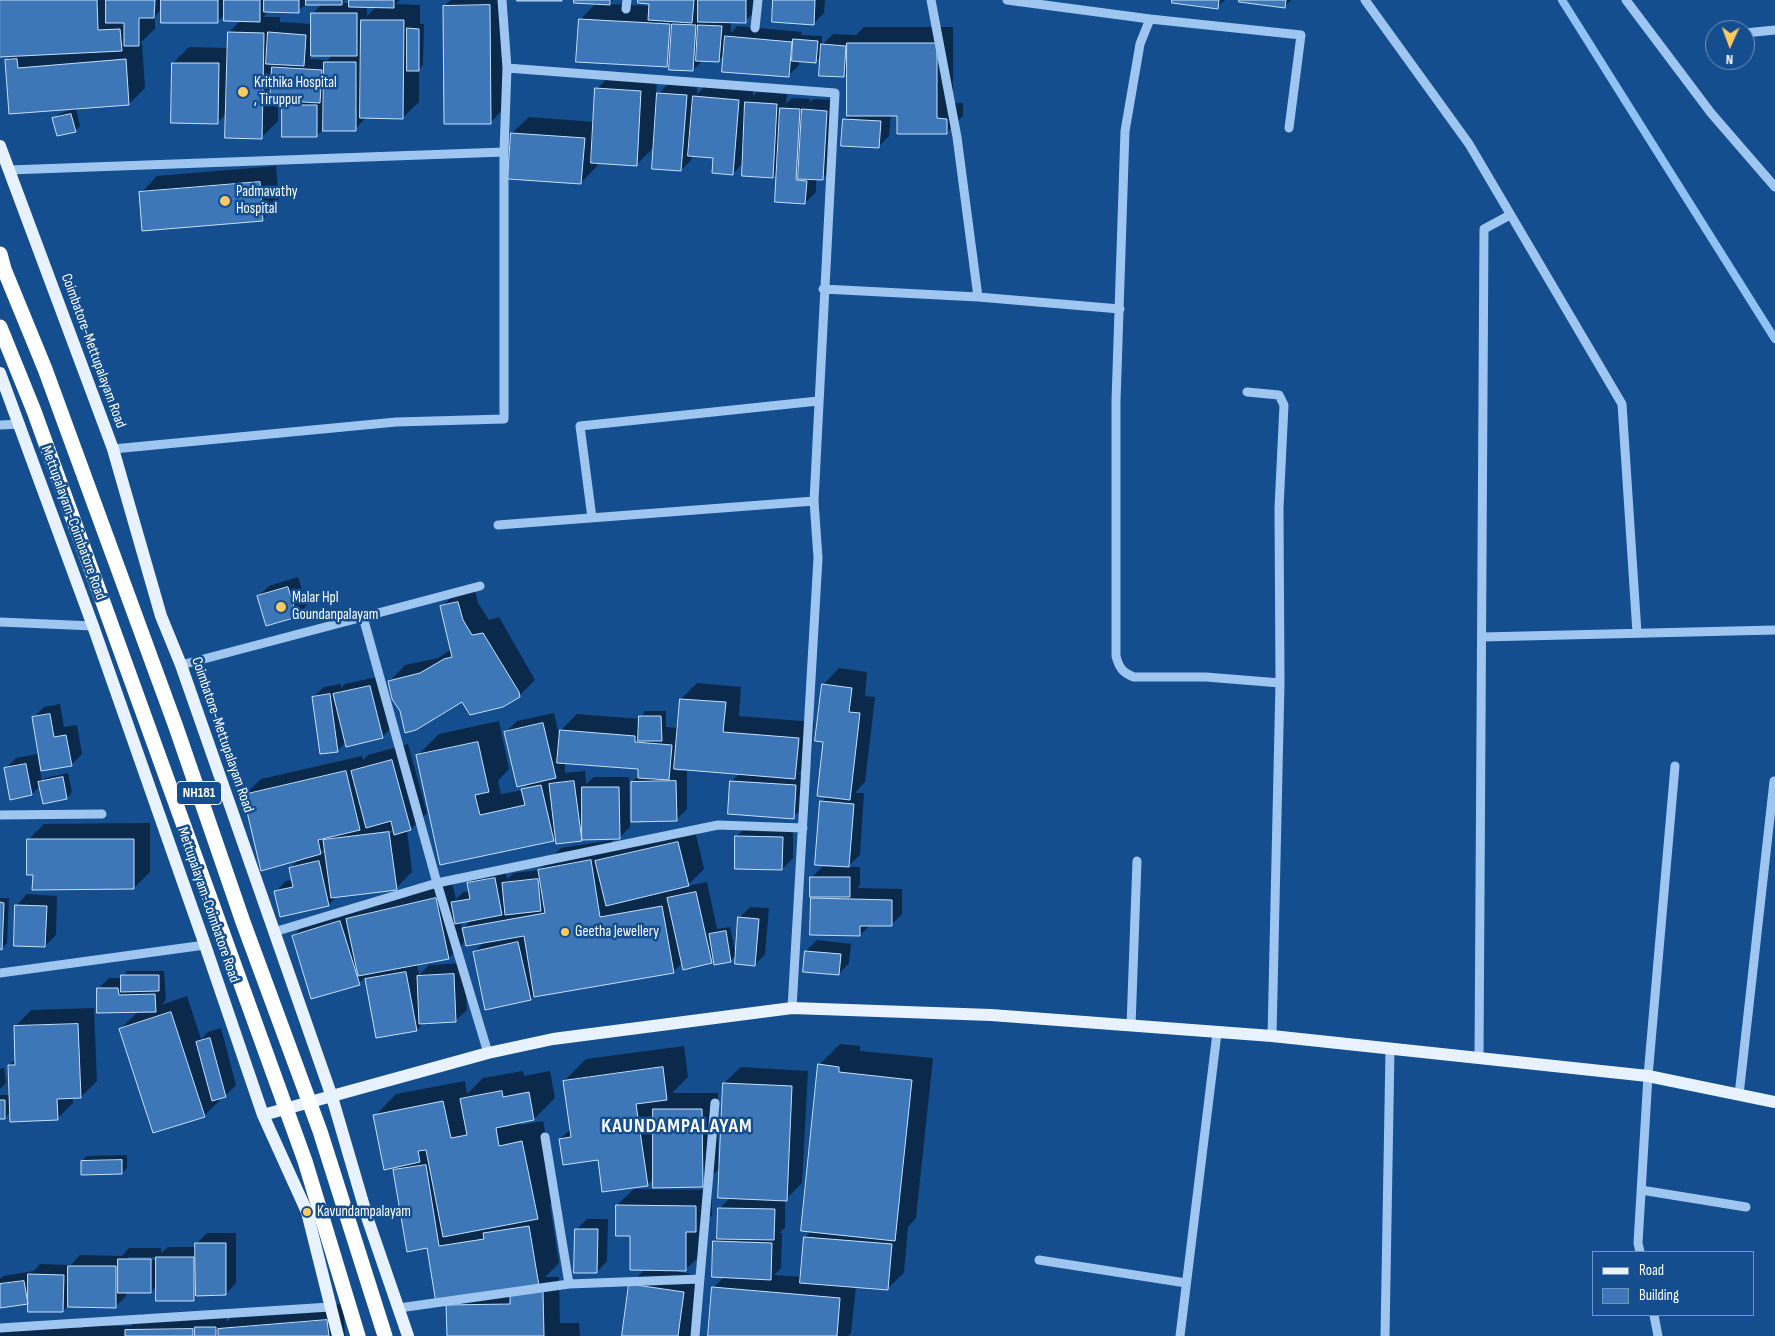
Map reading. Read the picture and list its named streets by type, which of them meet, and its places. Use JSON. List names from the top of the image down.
{
  "streets": {
    "highway": ["NH181"],
    "main road": ["Coimbatore-Mettupalayam Road", "Mettupalayam-Coimbatore Road"]
  },
  "districts": ["KAUNDAMPALAYAM"],
  "places": [
    "Krithika Hospital , Tiruppur",
    "Padmavathy Hospital",
    "Malar Hpl Goundanpalayam",
    "Geetha Jewellery",
    "Kavundampalayam"
  ],
  "legend": ["Road", "Building"],
  "north": "bottom"
}
